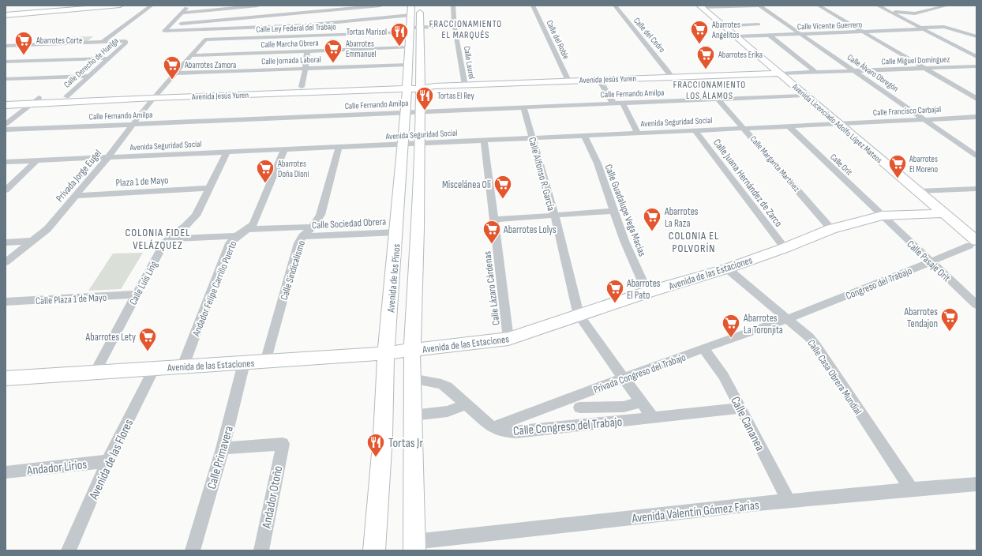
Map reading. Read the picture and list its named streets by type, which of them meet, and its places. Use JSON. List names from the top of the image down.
{
  "streets": {
    "street": [
      "Calle Vicente Guerrero",
      "Calle Ley Federal del Trabajo",
      "Calle del Cedro",
      "Calle del Roble",
      "Calle Marcha Obrera",
      "Calle Jornada Laboral",
      "Calle Miguel Domínguez",
      "Calle Derecho de Huelga",
      "Calle Laurel",
      "Calle Álvaro Obregón",
      "Avenida Jesús Yuren",
      "Calle Fernando Amilpa",
      "Calle Francisco Carbajal",
      "Avenida Seguridad Social",
      "Avenida Licenciado Adolfo López Mateos",
      "Calle Margarita Martínez",
      "Calle Orit",
      "Calle Alfonso R. García",
      "Privada Jorge Eugel",
      "Plaza 1 de Mayo",
      "Calle Juana Hernández de Zarco",
      "Calle Guadalupe Vega Macías",
      "Calle Sociedad Obrera",
      "Calle Pasaje Orit",
      "Calle Sindicalismo",
      "Avenida de las Estaciones",
      "Avenida de los Pinos",
      "Calle Luis Ling",
      "Congreso del Trabajo",
      "Andador Felipe Carrillo Puerto",
      "Calle Lázaro Cárdenas",
      "Calle Plaza 1 de Mayo",
      "Privada Congreso del Trabajo",
      "Calle Casa Obrera Mundial",
      "Calle Cananea",
      "Calle Congreso del Trabajo",
      "Calle Primavera",
      "Avenida de las Flores",
      "Andador Lirios",
      "Andador Otoño",
      "Avenida Valentín Gómez Farías"
    ]
  },
  "crossings": [
    ["Calle Vicente Guerrero", "Calle Álvaro Obregón"],
    ["Calle Vicente Guerrero", "Avenida Licenciado Adolfo López Mateos"],
    ["Calle Ley Federal del Trabajo", "Privada Jorge Eugel"],
    ["Calle Ley Federal del Trabajo", "Avenida de los Pinos"],
    ["Calle del Cedro", "Avenida Jesús Yuren"],
    ["Calle del Roble", "Avenida Jesús Yuren"],
    ["Calle Marcha Obrera", "Privada Jorge Eugel"],
    ["Calle Marcha Obrera", "Avenida de los Pinos"],
    ["Calle Jornada Laboral", "Privada Jorge Eugel"],
    ["Calle Jornada Laboral", "Avenida de los Pinos"],
    ["Calle Miguel Domínguez", "Calle Álvaro Obregón"],
    ["Calle Miguel Domínguez", "Avenida Jesús Yuren"],
    ["Calle Miguel Domínguez", "Avenida Licenciado Adolfo López Mateos"],
    ["Calle Derecho de Huelga", "Avenida Jesús Yuren"],
    ["Calle Laurel", "Avenida Jesús Yuren"],
    ["Calle Álvaro Obregón", "Calle Francisco Carbajal"],
    ["Avenida Jesús Yuren", "Avenida Licenciado Adolfo López Mateos"],
    ["Avenida Jesús Yuren", "Privada Jorge Eugel"],
    ["Avenida Jesús Yuren", "Avenida de los Pinos"],
    ["Calle Fernando Amilpa", "Avenida Licenciado Adolfo López Mateos"],
    ["Calle Fernando Amilpa", "Calle Margarita Martínez"],
    ["Calle Fernando Amilpa", "Calle Alfonso R. García"],
    ["Calle Fernando Amilpa", "Privada Jorge Eugel"],
    ["Calle Fernando Amilpa", "Avenida de los Pinos"],
    ["Calle Francisco Carbajal", "Avenida Seguridad Social"],
    ["Calle Francisco Carbajal", "Avenida Licenciado Adolfo López Mateos"],
    ["Avenida Seguridad Social", "Avenida Licenciado Adolfo López Mateos"],
    ["Avenida Seguridad Social", "Calle Margarita Martínez"],
    ["Avenida Seguridad Social", "Calle Orit"],
    ["Avenida Seguridad Social", "Calle Alfonso R. García"],
    ["Avenida Seguridad Social", "Privada Jorge Eugel"],
    ["Avenida Seguridad Social", "Calle Juana Hernández de Zarco"],
    ["Avenida Seguridad Social", "Calle Guadalupe Vega Macías"],
    ["Avenida Seguridad Social", "Calle Sindicalismo"],
    ["Avenida Seguridad Social", "Avenida de los Pinos"],
    ["Avenida Seguridad Social", "Calle Luis Ling"],
    ["Avenida Seguridad Social", "Calle Lázaro Cárdenas"],
    ["Avenida Licenciado Adolfo López Mateos", "Avenida de las Estaciones"],
    ["Avenida Licenciado Adolfo López Mateos", "Congreso del Trabajo"],
    ["Calle Margarita Martínez", "Avenida de las Estaciones"],
    ["Calle Orit", "Calle Pasaje Orit"],
    ["Calle Orit", "Avenida de las Estaciones"],
    ["Calle Alfonso R. García", "Avenida de las Estaciones"],
    ["Privada Jorge Eugel", "Plaza 1 de Mayo"],
    ["Plaza 1 de Mayo", "Calle Luis Ling"],
    ["Calle Juana Hernández de Zarco", "Avenida de las Estaciones"],
    ["Calle Guadalupe Vega Macías", "Avenida de las Estaciones"],
    ["Calle Sociedad Obrera", "Calle Sindicalismo"],
    ["Calle Sociedad Obrera", "Avenida de los Pinos"],
    ["Calle Sociedad Obrera", "Andador Felipe Carrillo Puerto"],
    ["Calle Pasaje Orit", "Avenida de las Estaciones"],
    ["Calle Pasaje Orit", "Congreso del Trabajo"],
    ["Calle Sindicalismo", "Avenida de las Estaciones"],
    ["Avenida de las Estaciones", "Avenida de los Pinos"],
    ["Avenida de las Estaciones", "Calle Luis Ling"],
    ["Avenida de las Estaciones", "Andador Felipe Carrillo Puerto"],
    ["Avenida de las Estaciones", "Calle Lázaro Cárdenas"],
    ["Avenida de las Estaciones", "Calle Casa Obrera Mundial"],
    ["Avenida de las Estaciones", "Calle Primavera"],
    ["Avenida de las Estaciones", "Avenida de las Flores"],
    ["Avenida de los Pinos", "Calle Congreso del Trabajo"],
    ["Avenida de los Pinos", "Avenida Valentín Gómez Farías"],
    ["Calle Luis Ling", "Calle Plaza 1 de Mayo"],
    ["Congreso del Trabajo", "Privada Congreso del Trabajo"],
    ["Congreso del Trabajo", "Calle Casa Obrera Mundial"],
    ["Privada Congreso del Trabajo", "Calle Casa Obrera Mundial"],
    ["Privada Congreso del Trabajo", "Calle Cananea"],
    ["Privada Congreso del Trabajo", "Calle Congreso del Trabajo"],
    ["Calle Casa Obrera Mundial", "Avenida Valentín Gómez Farías"],
    ["Calle Cananea", "Calle Congreso del Trabajo"],
    ["Calle Cananea", "Avenida Valentín Gómez Farías"],
    ["Calle Primavera", "Andador Otoño"],
    ["Avenida de las Flores", "Andador Lirios"]
  ],
  "districts": [
    "FRACCIONAMIENTO EL MARQUÉS",
    "FRACCIONAMIENTO LOS ÁLAMOS",
    "COLONIA FIDEL VELÁZQUEZ",
    "COLONIA EL POLVORÍN"
  ],
  "places": {
    "supermarket": [
      "Abarrotes Angelitos",
      "Abarrotes Corte",
      "Abarrotes Emmanuel",
      "Abarrotes Erika",
      "Abarrotes Zamora",
      "Abarrotes El Moreno",
      "Abarrotes Doña Dioni",
      "Miscelánea Oli",
      "Abarrotes La Raza",
      "Abarrotes Lolys",
      "Abarrotes El Pato",
      "Abarrotes Tendajon",
      "Abarrotes La Toronjita",
      "Abarrotes Lety"
    ],
    "restaurant": ["Tortas Marisol", "Tortas El Rey", "Tortas Jr"]
  }
}
